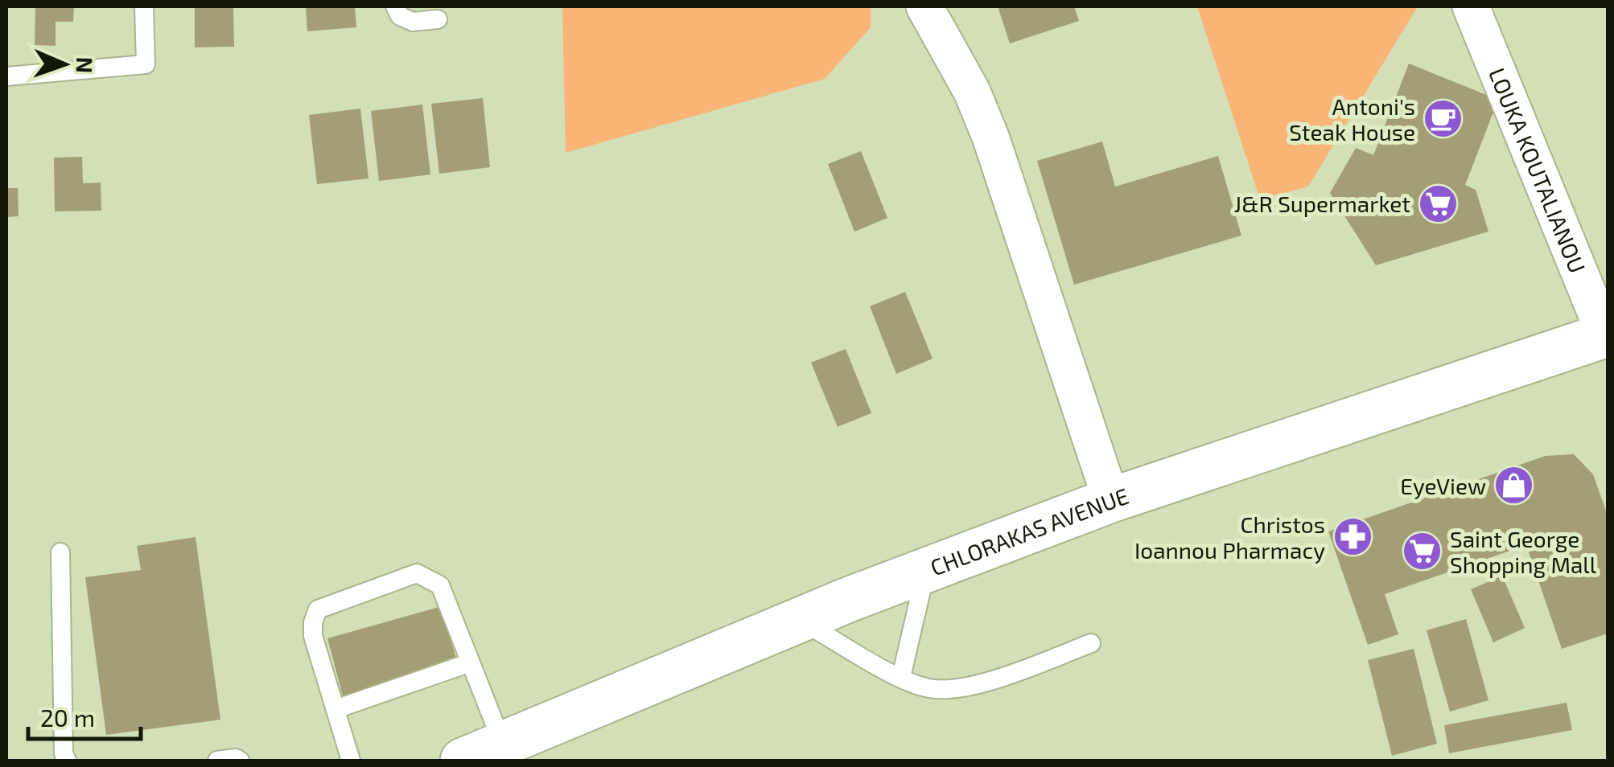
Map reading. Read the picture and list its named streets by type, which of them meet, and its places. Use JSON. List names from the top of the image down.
{
  "streets": {
    "main road": ["CHLORAKAS AVENUE"],
    "street": ["LOUKA KOUTALIANOU"]
  },
  "crossings": [
    ["LOUKA KOUTALIANOU", "CHLORAKAS AVENUE"]
  ],
  "places": {
    "cafe": ["Antoni's Steak House"],
    "supermarket": ["J&R Supermarket", "Saint George Shopping Mall"],
    "shop": ["EyeView"],
    "pharmacy": ["Christos Ioannou Pharmacy"]
  },
  "scale_bar": "20 m",
  "north": "right"
}
